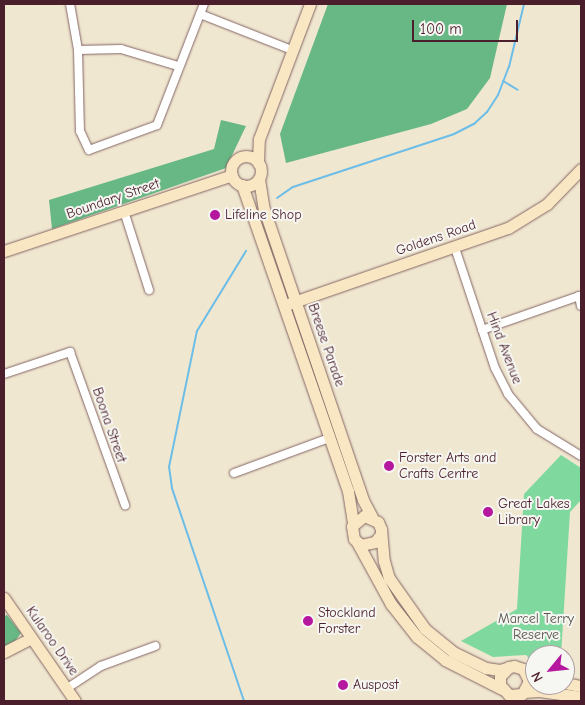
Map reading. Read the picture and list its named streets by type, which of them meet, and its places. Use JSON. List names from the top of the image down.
{
  "streets": {
    "main road": [
      "Boundary Street",
      "Goldens Road",
      "Breese Parade",
      "Kularoo Drive"
    ],
    "street": ["Hind Avenue", "Boona Street"]
  },
  "crossings": [
    ["Boundary Street", "Breese Parade"],
    ["Goldens Road", "Breese Parade"],
    ["Goldens Road", "Hind Avenue"]
  ],
  "parks": ["Marcel Terry Reserve"],
  "places": [
    "Lifeline Shop",
    "Forster Arts and Crafts Centre",
    "Great Lakes Library",
    "Stockland Forster",
    "Auspost"
  ],
  "scale_bar": "100 m",
  "north": "bottom left"
}
